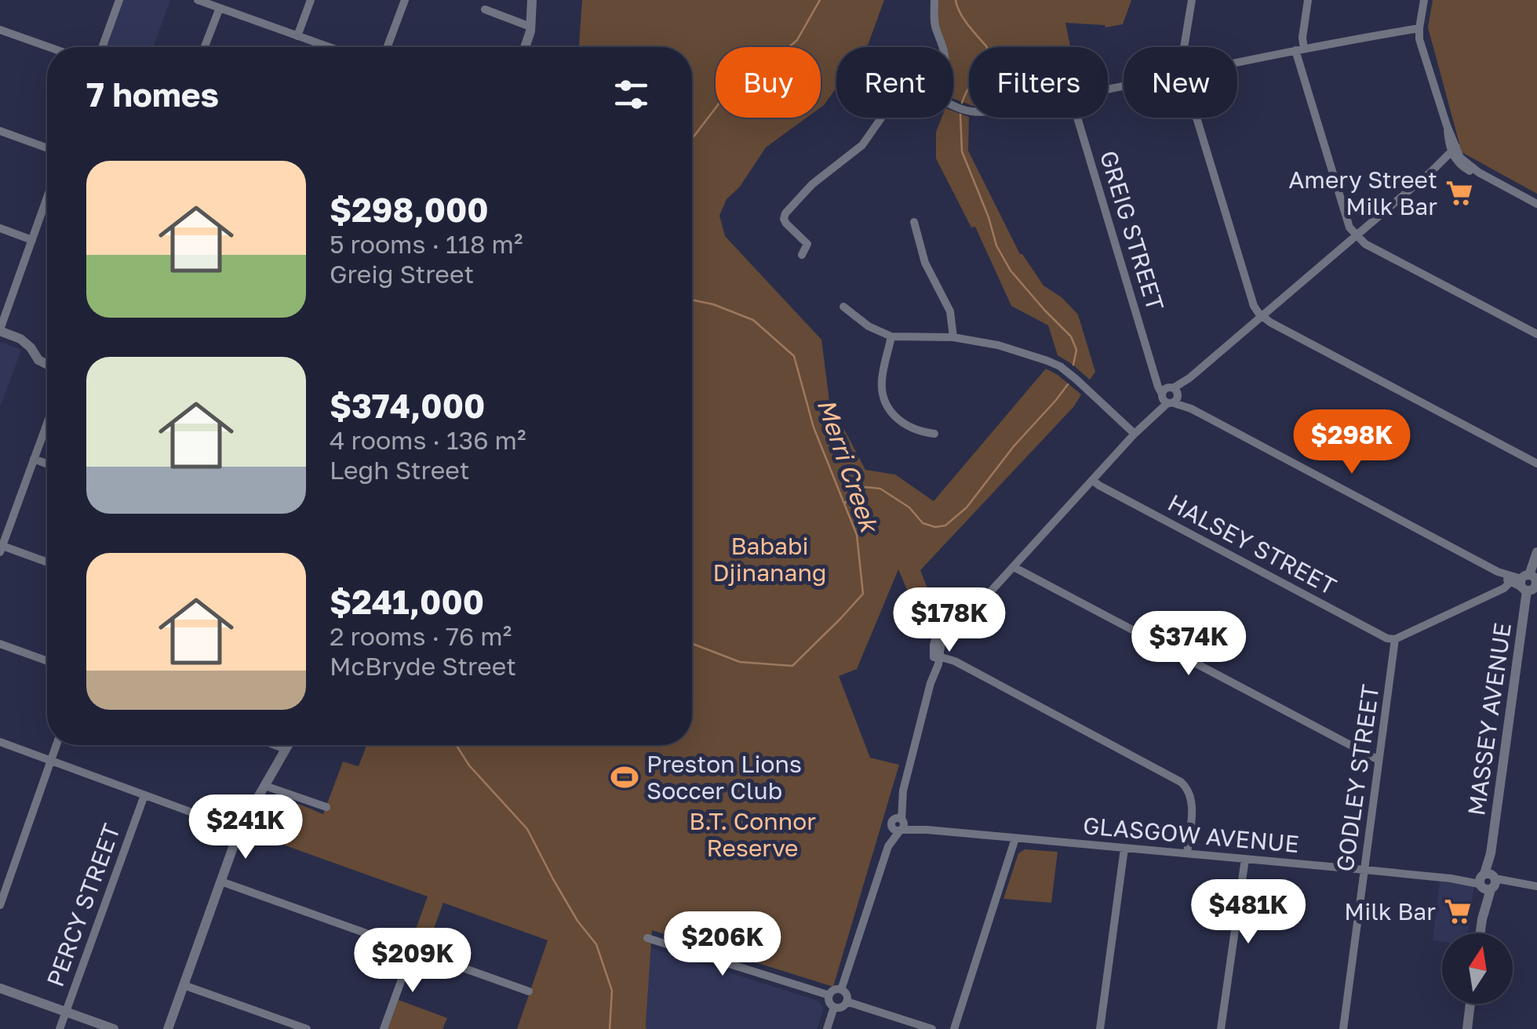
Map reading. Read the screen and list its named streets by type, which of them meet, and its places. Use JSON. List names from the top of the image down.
{
  "streets": {
    "street": [
      "GREIG STREET",
      "HALSEY STREET",
      "MASSEY AVENUE",
      "GODLEY STREET",
      "GLASGOW AVENUE",
      "PERCY STREET"
    ]
  },
  "crossings": [
    ["HALSEY STREET", "GODLEY STREET"],
    ["MASSEY AVENUE", "GLASGOW AVENUE"],
    ["GODLEY STREET", "GLASGOW AVENUE"]
  ],
  "water": ["Merri Creek"],
  "parks": ["Bababi Djinanang", "B.T. Connor Reserve"],
  "places": {
    "supermarket": ["Amery Street Milk Bar", "Milk Bar"],
    "sports": ["Preston Lions Soccer Club"]
  },
  "north": "top",
  "page": {
    "chip": [
      "Buy",
      "Rent",
      "Filters",
      "New"
    ],
    "heading": "7 homes",
    "list": [
      {
        "name": "$298,000",
        "note": "5 rooms · 118 m² · Greig Street"
      },
      {
        "name": "$374,000",
        "note": "4 rooms · 136 m² · Legh Street"
      },
      {
        "name": "$241,000",
        "note": "2 rooms · 76 m² · McBryde Street"
      }
    ],
    "price": [
      "$298K",
      "$178K",
      "$374K",
      "$241K",
      "$481K",
      "$206K",
      "$209K"
    ]
  }
}
